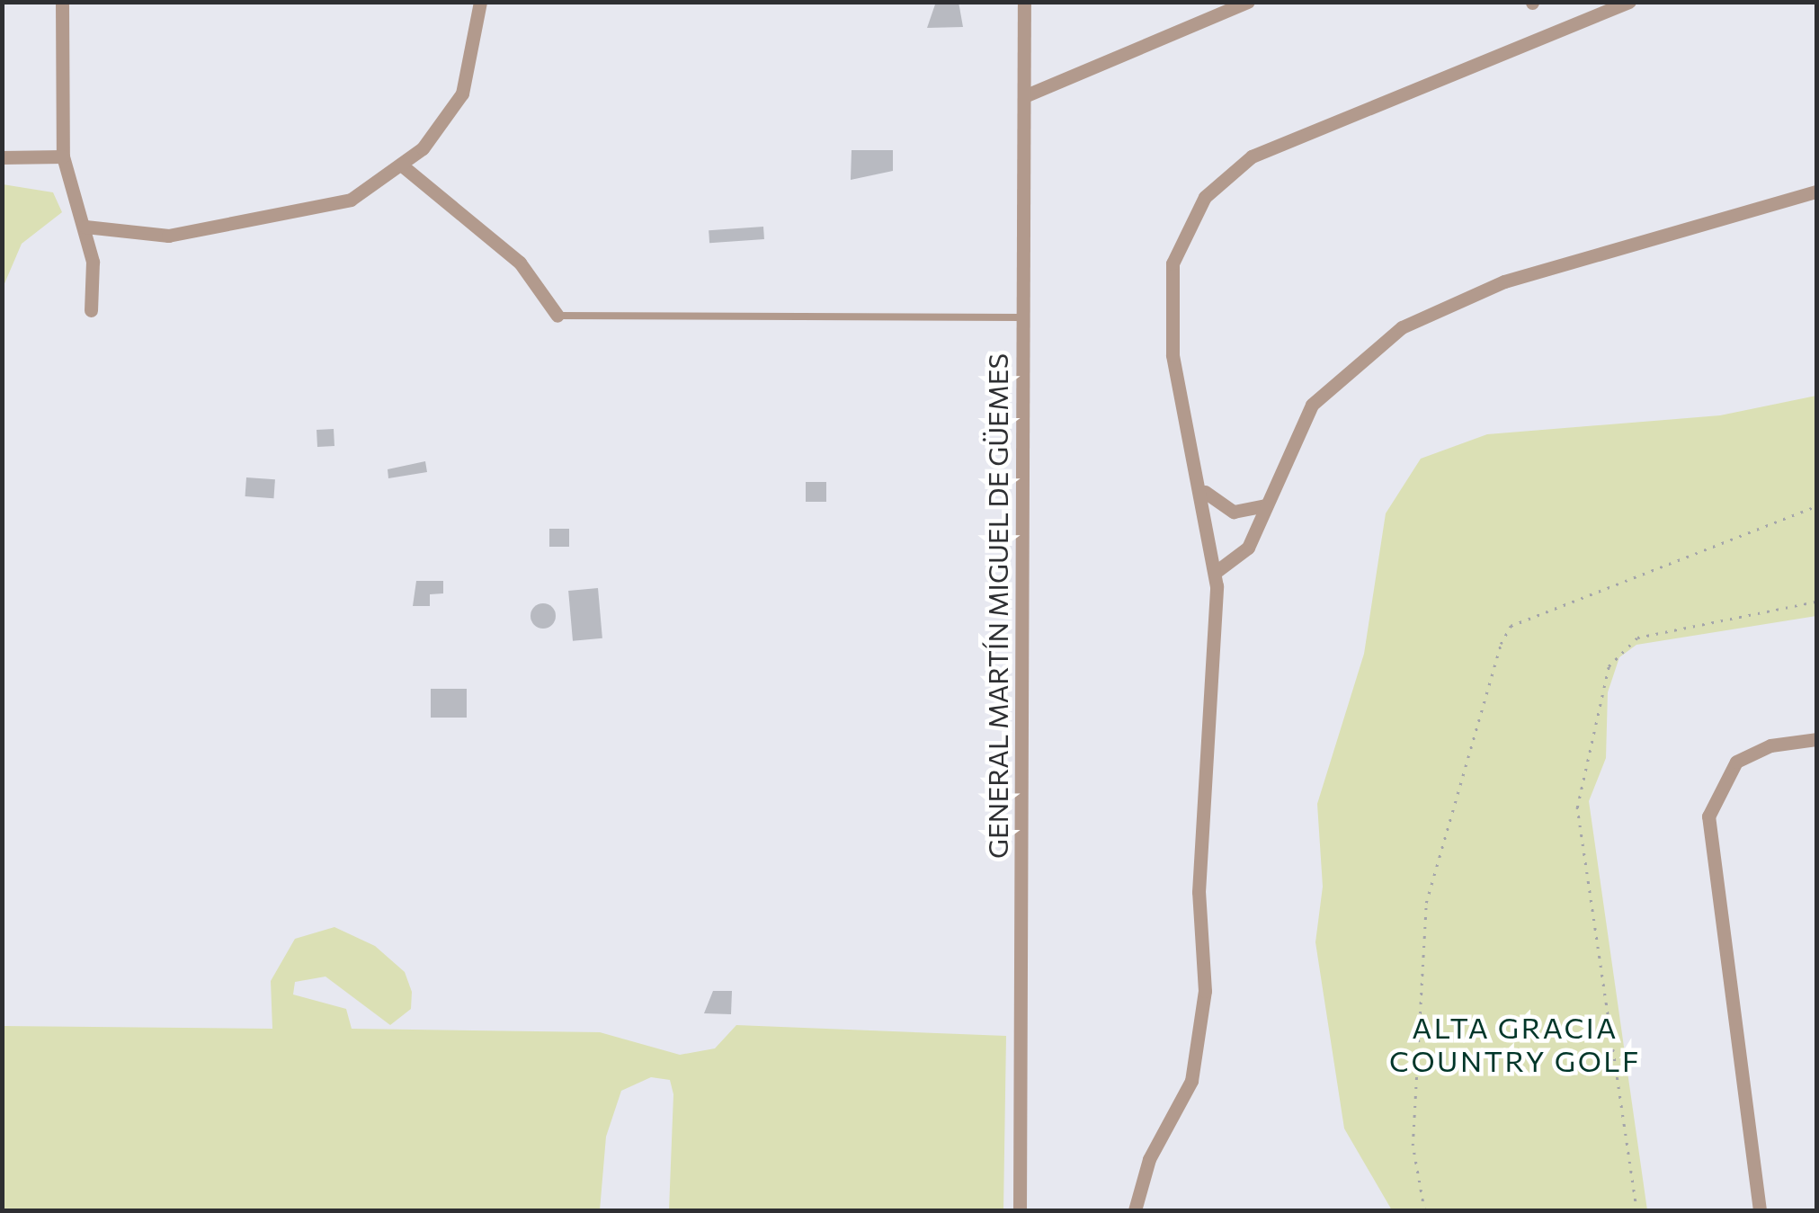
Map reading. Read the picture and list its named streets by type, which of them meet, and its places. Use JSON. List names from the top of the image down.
{
  "streets": {
    "street": ["GENERAL MARTÍN MIGUEL DE GÜEMES"]
  },
  "districts": ["ALTA GRACIA COUNTRY GOLF"]
}
